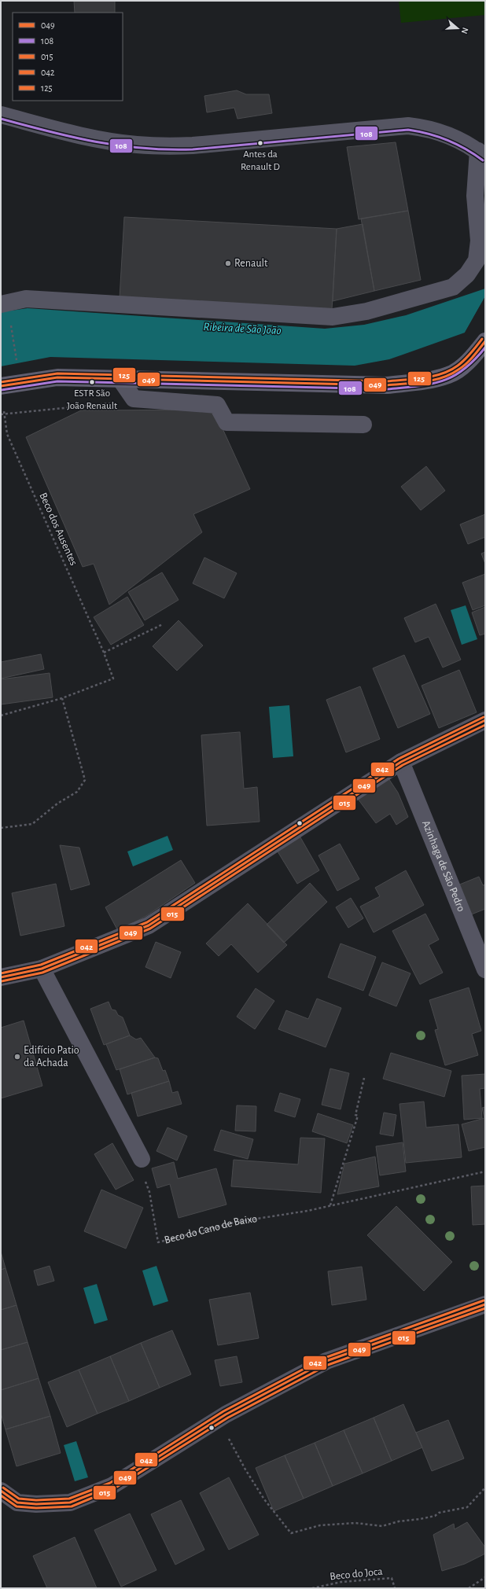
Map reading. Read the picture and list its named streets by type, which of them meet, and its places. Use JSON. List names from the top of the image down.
{
  "streets": {
    "street": ["Azinhaga de São Pedro"],
    "path": ["Beco dos Ausentes", "Beco do Cano de Baixo", "Beco do Joca"]
  },
  "water": ["Ribeira de São João"],
  "places": [
    "Antes da Renault D",
    "Renault",
    "ESTR São João Renault",
    "Edifício Patio da Achada"
  ],
  "lines": [
    "transit line 108",
    "transit line 125",
    "transit line 049",
    "transit line 042",
    "transit line 015"
  ],
  "legend": [
    "049",
    "108",
    "015",
    "042",
    "125"
  ],
  "north": "right"
}
